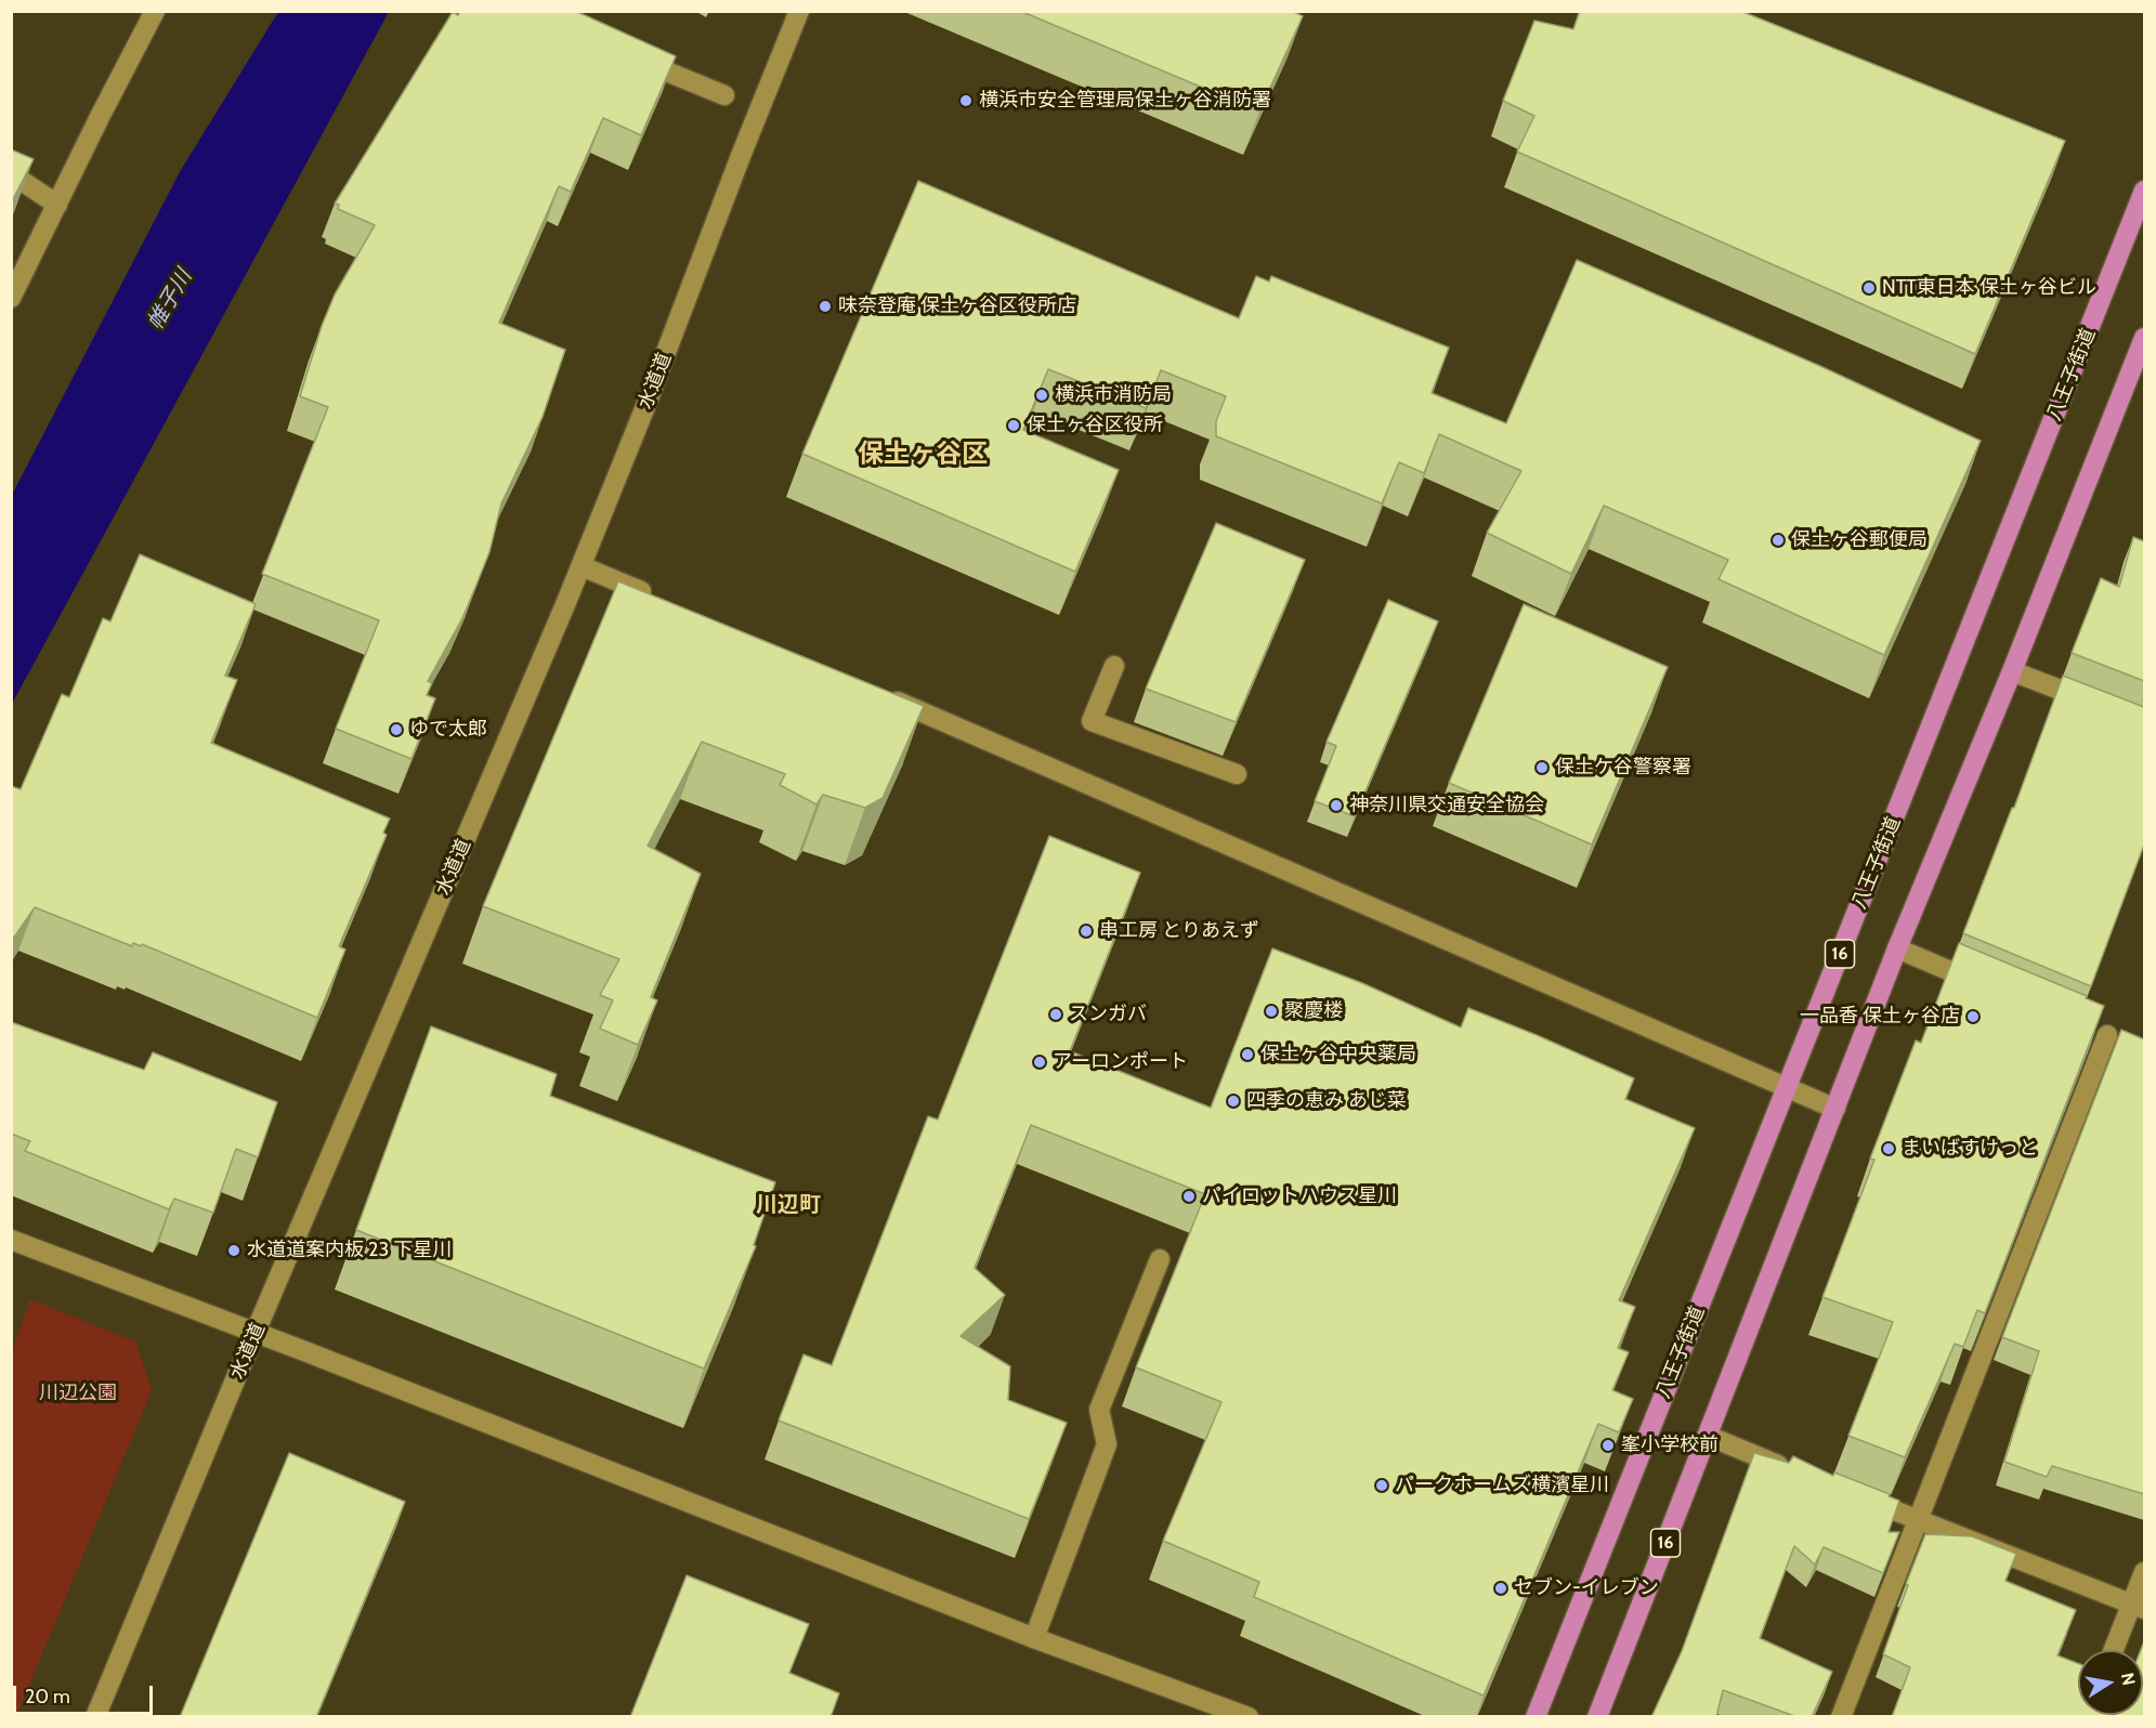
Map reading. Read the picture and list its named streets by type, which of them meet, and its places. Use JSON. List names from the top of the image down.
{
  "streets": {
    "highway": ["八王子街道", "16"],
    "street": ["水道道"]
  },
  "districts": ["保土ヶ谷区", "川辺町"],
  "water": ["帷子川"],
  "parks": ["川辺公園"],
  "places": [
    "横浜市安全管理局保土ヶ谷消防署",
    "NTT東日本 保土ヶ谷ビル",
    "味奈登庵 保土ヶ谷区役所店",
    "横浜市消防局",
    "保土ヶ谷区役所",
    "保土ヶ谷郵便局",
    "ゆで太郎",
    "保土ケ谷警察署",
    "神奈川県交通安全協会",
    "串工房 とりあえず",
    "聚慶楼",
    "スンガバ",
    "一品香 保土ヶ谷店",
    "保土ヶ谷中央薬局",
    "アーロンポート",
    "四季の恵み あじ菜",
    "まいばすけっと",
    "パイロットハウス星川",
    "水道道案内板 23 下星川",
    "峯小学校前",
    "パークホームズ横濱星川",
    "セブン-イレブン"
  ],
  "scale_bar": "20 m",
  "north": "right"
}
